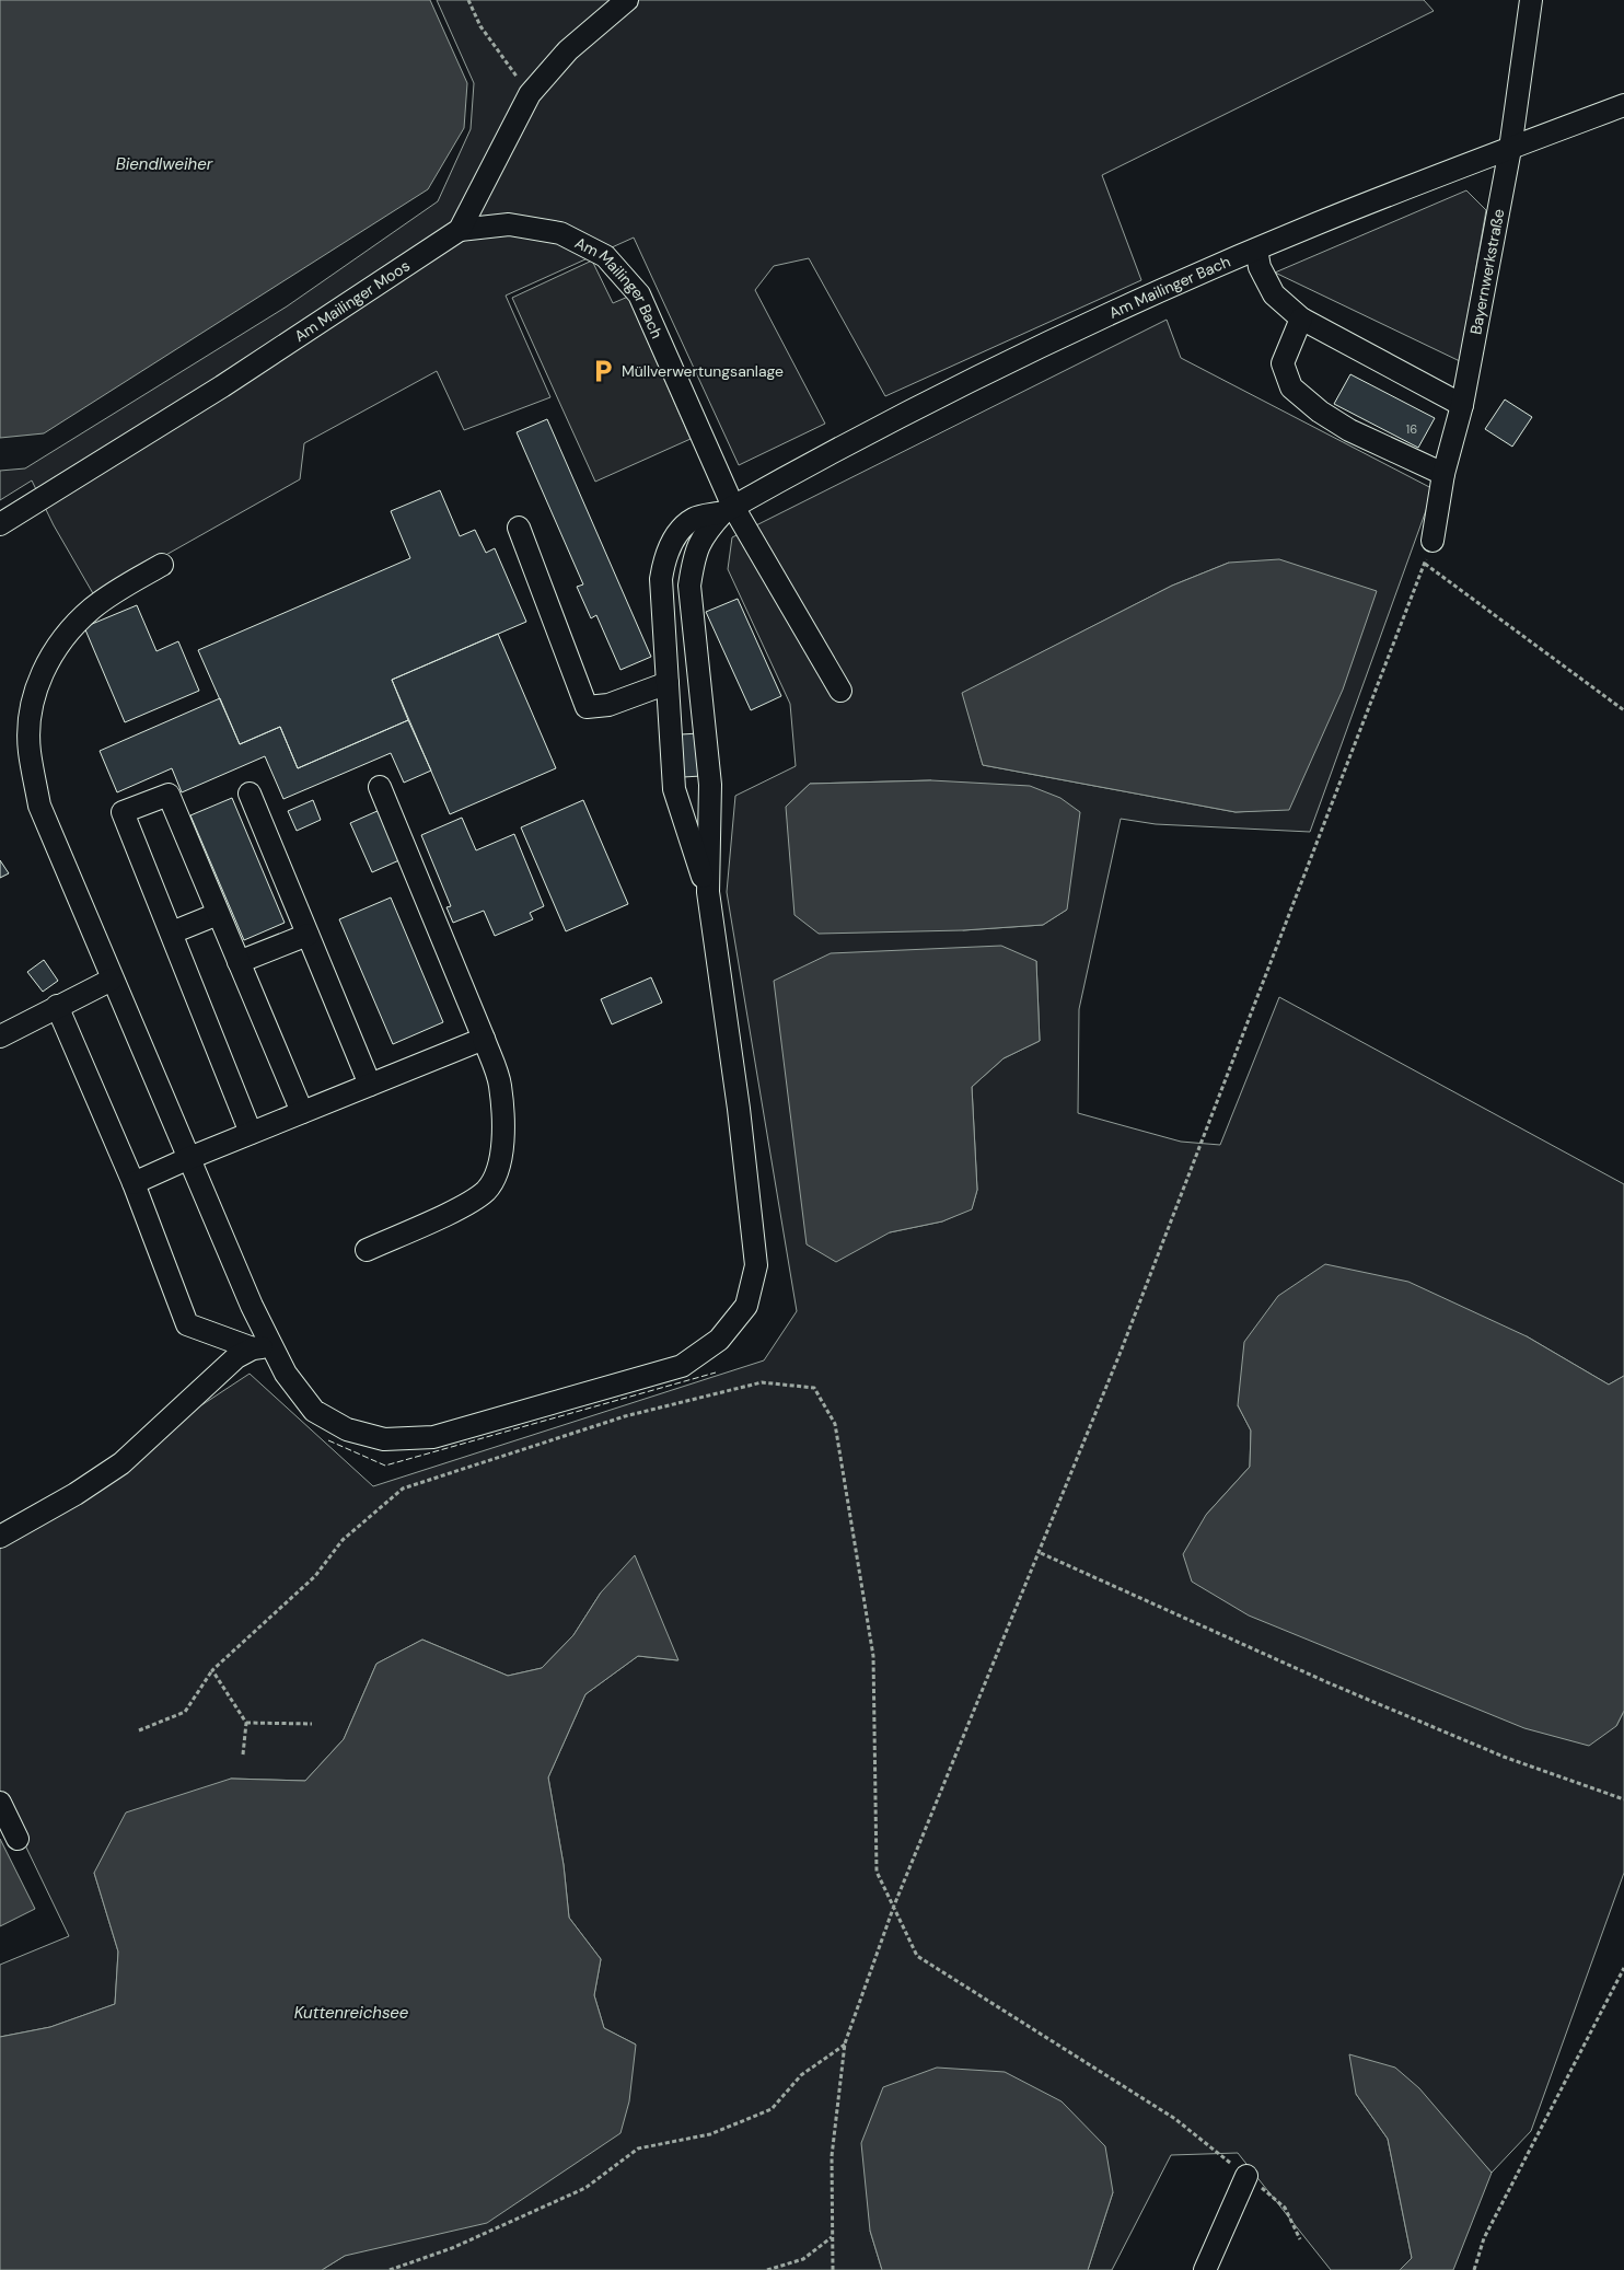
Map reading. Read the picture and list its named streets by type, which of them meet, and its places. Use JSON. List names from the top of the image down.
{
  "streets": {
    "street": ["Bayernwerkstraße", "Am Mailinger Bach", "Am Mailinger Moos"]
  },
  "crossings": [
    ["Bayernwerkstraße", "Am Mailinger Bach"],
    ["Am Mailinger Bach", "Am Mailinger Moos"]
  ],
  "water": ["Biendlweiher", "Kuttenreichsee"],
  "places": {
    "parking": ["Müllverwertungsanlage"]
  },
  "house_numbers": ["16"]
}
